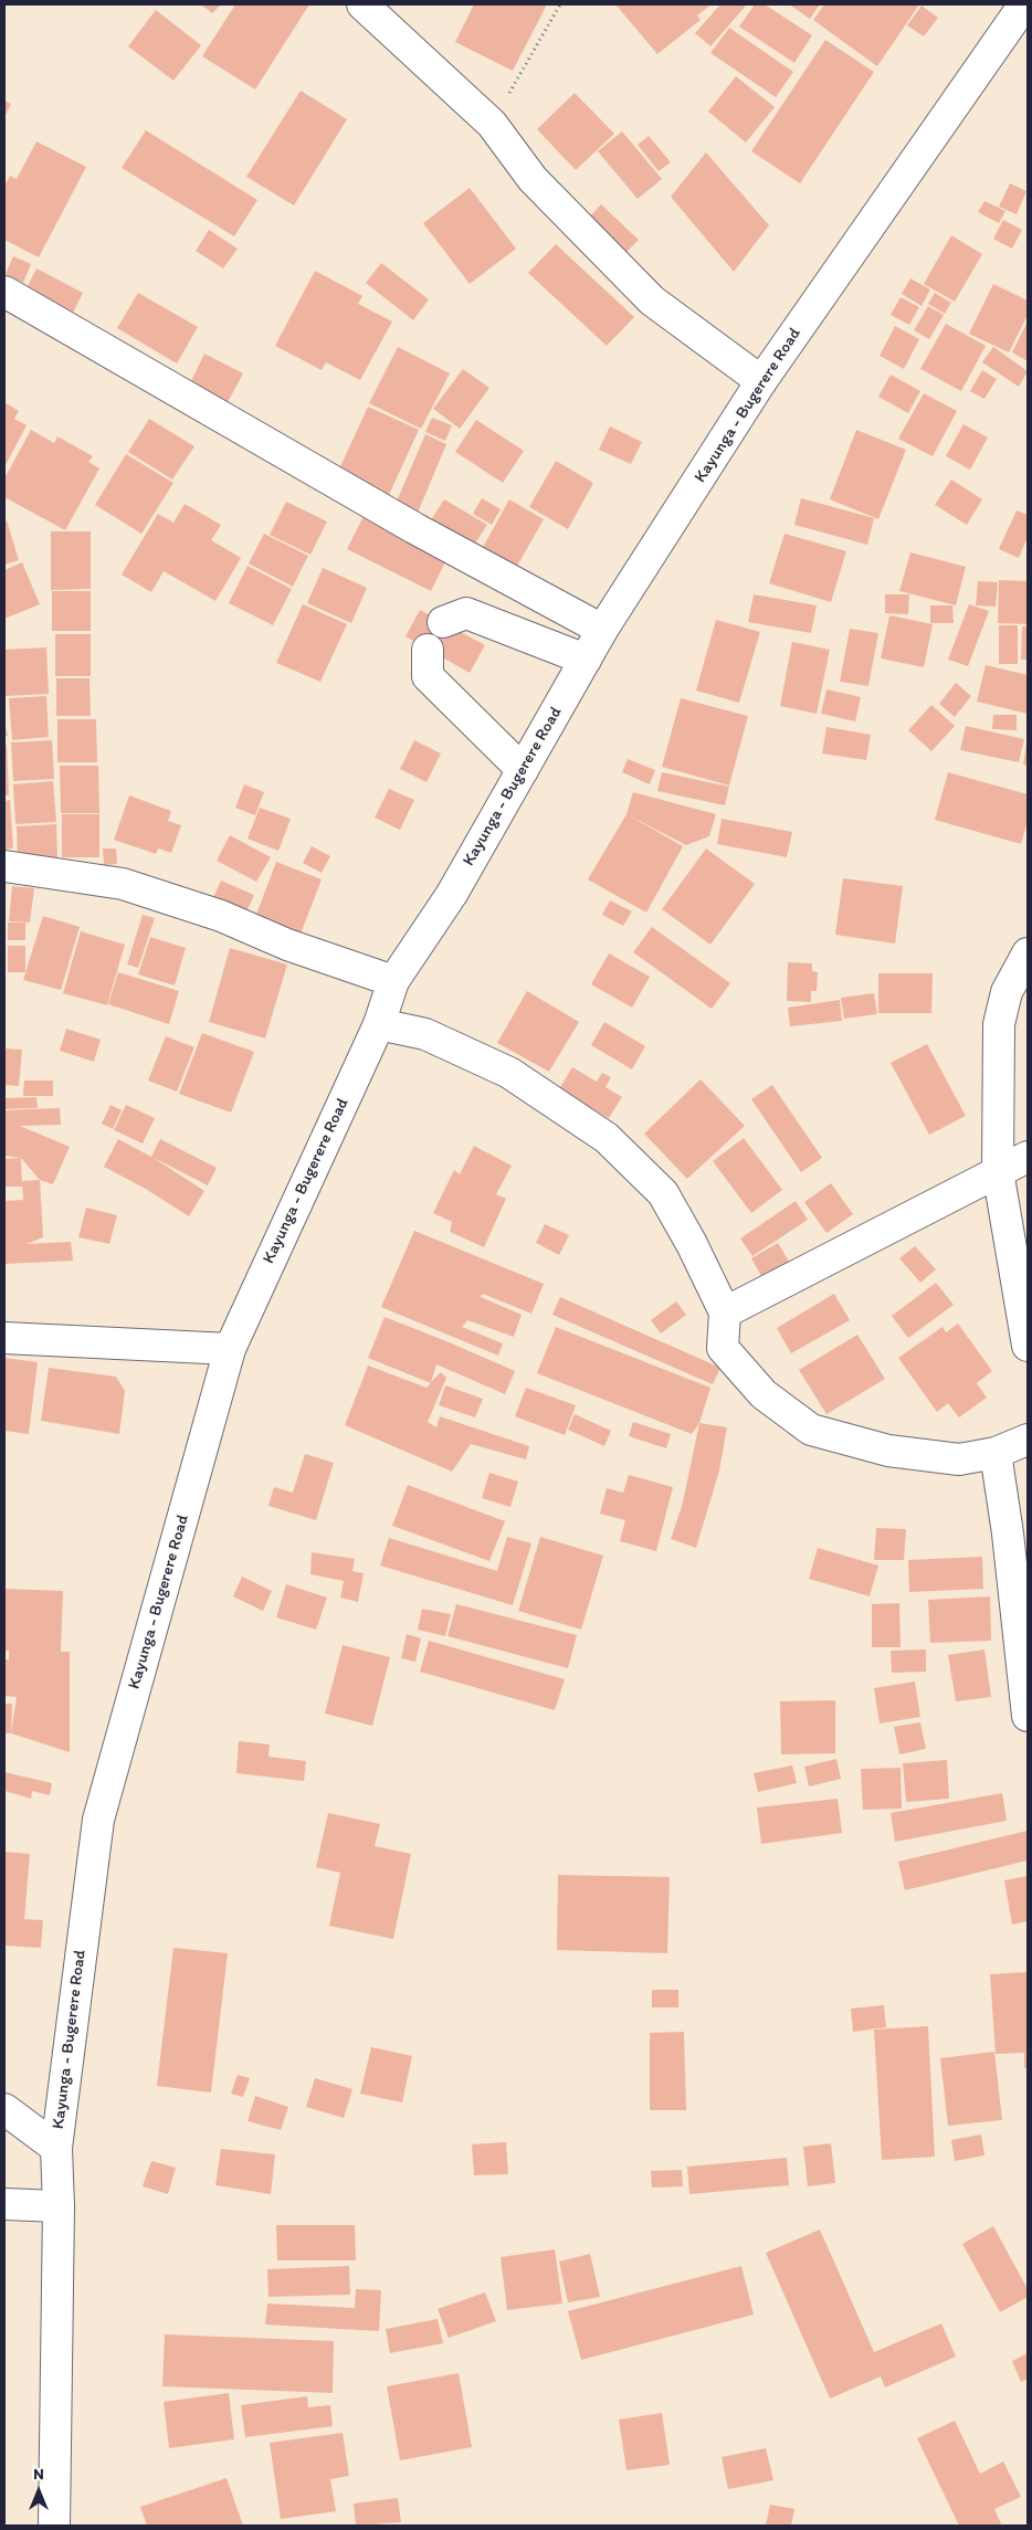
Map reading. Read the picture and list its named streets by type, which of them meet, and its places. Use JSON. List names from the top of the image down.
{
  "streets": {
    "street": ["Kayunga - Bugerere Road"]
  },
  "north": "top"
}
